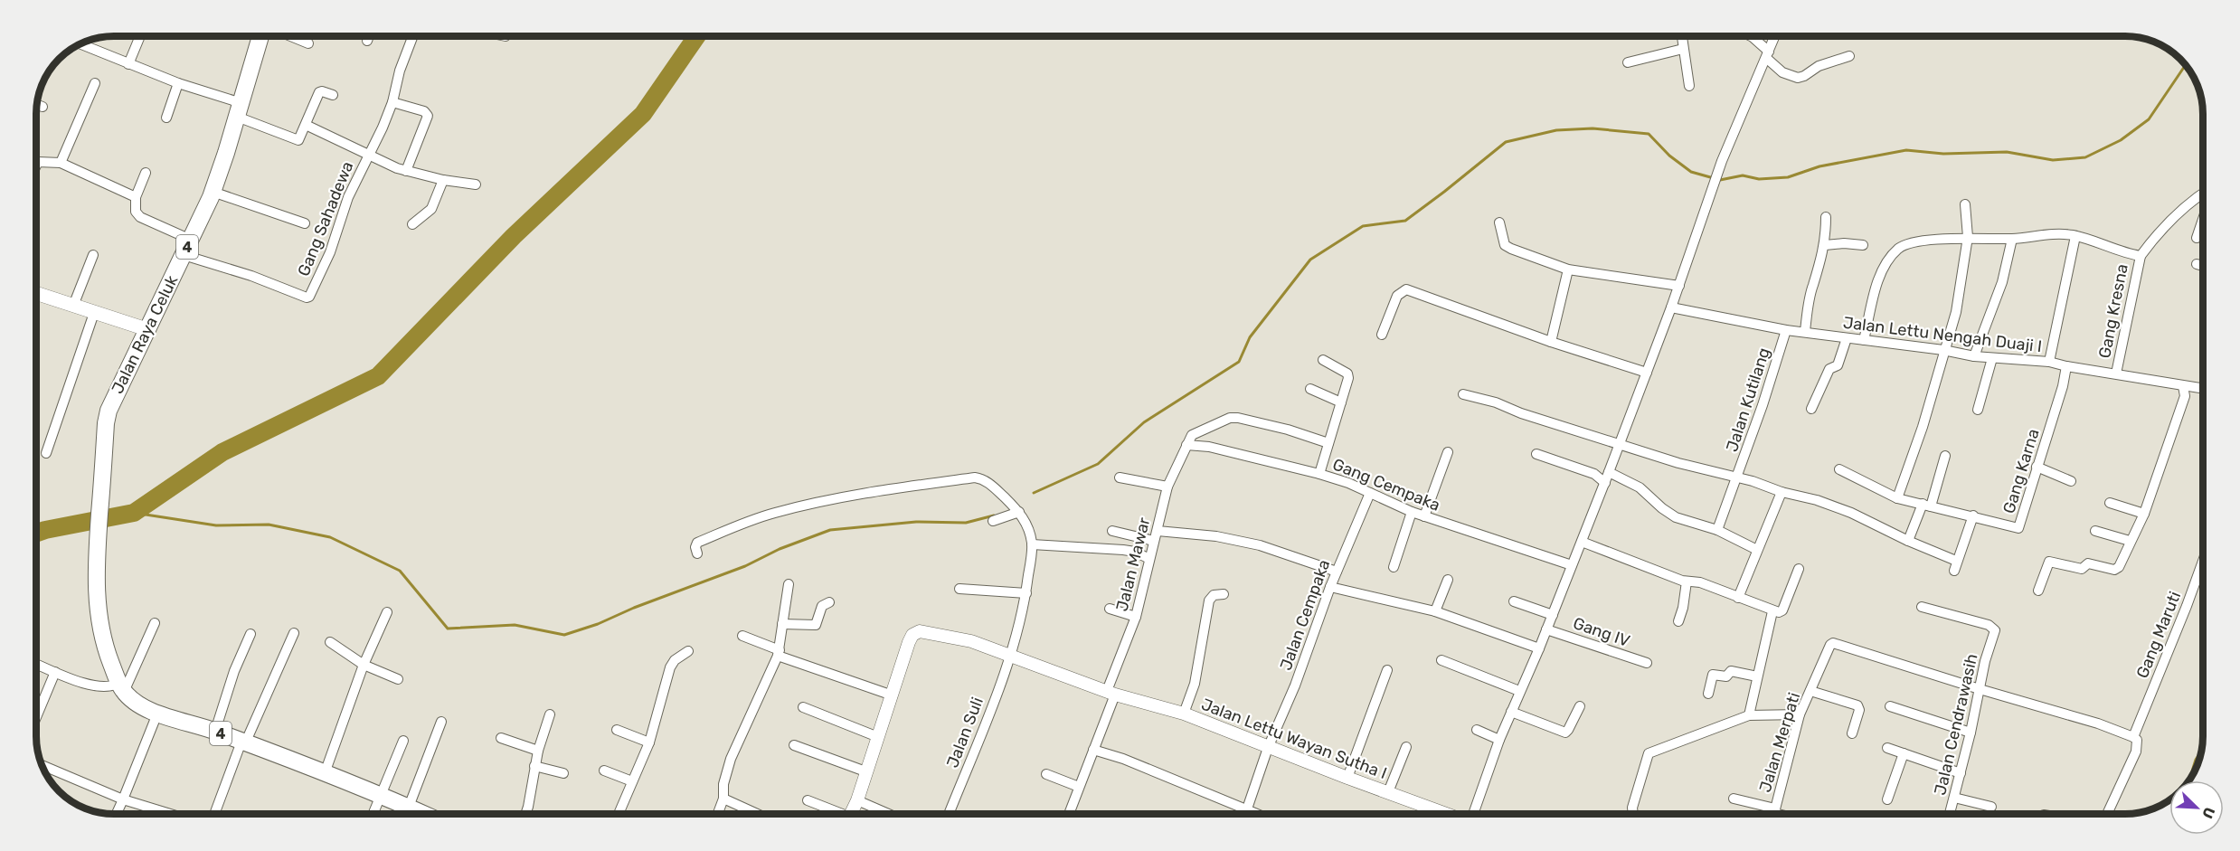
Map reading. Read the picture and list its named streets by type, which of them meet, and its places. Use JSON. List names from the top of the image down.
{
  "streets": {
    "highway": ["4", "Jalan Raya Celuk"],
    "street": [
      "Gang Sahadewa",
      "Gang Kresna",
      "Jalan Lettu Nengah Duaji I",
      "Jalan Kutilang",
      "Gang Karna",
      "Gang Cempaka",
      "Jalan Mawar",
      "Jalan Cempaka",
      "Gang IV",
      "Gang Maruti",
      "Jalan Cendrawasih",
      "Jalan Suli",
      "Jalan Lettu Wayan Sutha I",
      "Jalan Merpati"
    ]
  },
  "crossings": [
    ["Gang Sahadewa", "Jalan Raya Celuk"],
    ["4", "Jalan Raya Celuk"],
    ["Gang Kresna", "Jalan Lettu Nengah Duaji I"],
    ["Jalan Lettu Nengah Duaji I", "Jalan Kutilang"],
    ["Jalan Lettu Nengah Duaji I", "Gang Karna"],
    ["Gang Cempaka", "Jalan Mawar"],
    ["Gang Cempaka", "Jalan Cempaka"],
    ["Jalan Mawar", "Jalan Lettu Wayan Sutha I"],
    ["Jalan Cempaka", "Jalan Lettu Wayan Sutha I"],
    ["Jalan Cendrawasih", "Jalan Merpati"],
    ["Jalan Suli", "Jalan Lettu Wayan Sutha I"]
  ],
  "north": "bottom right"
}
